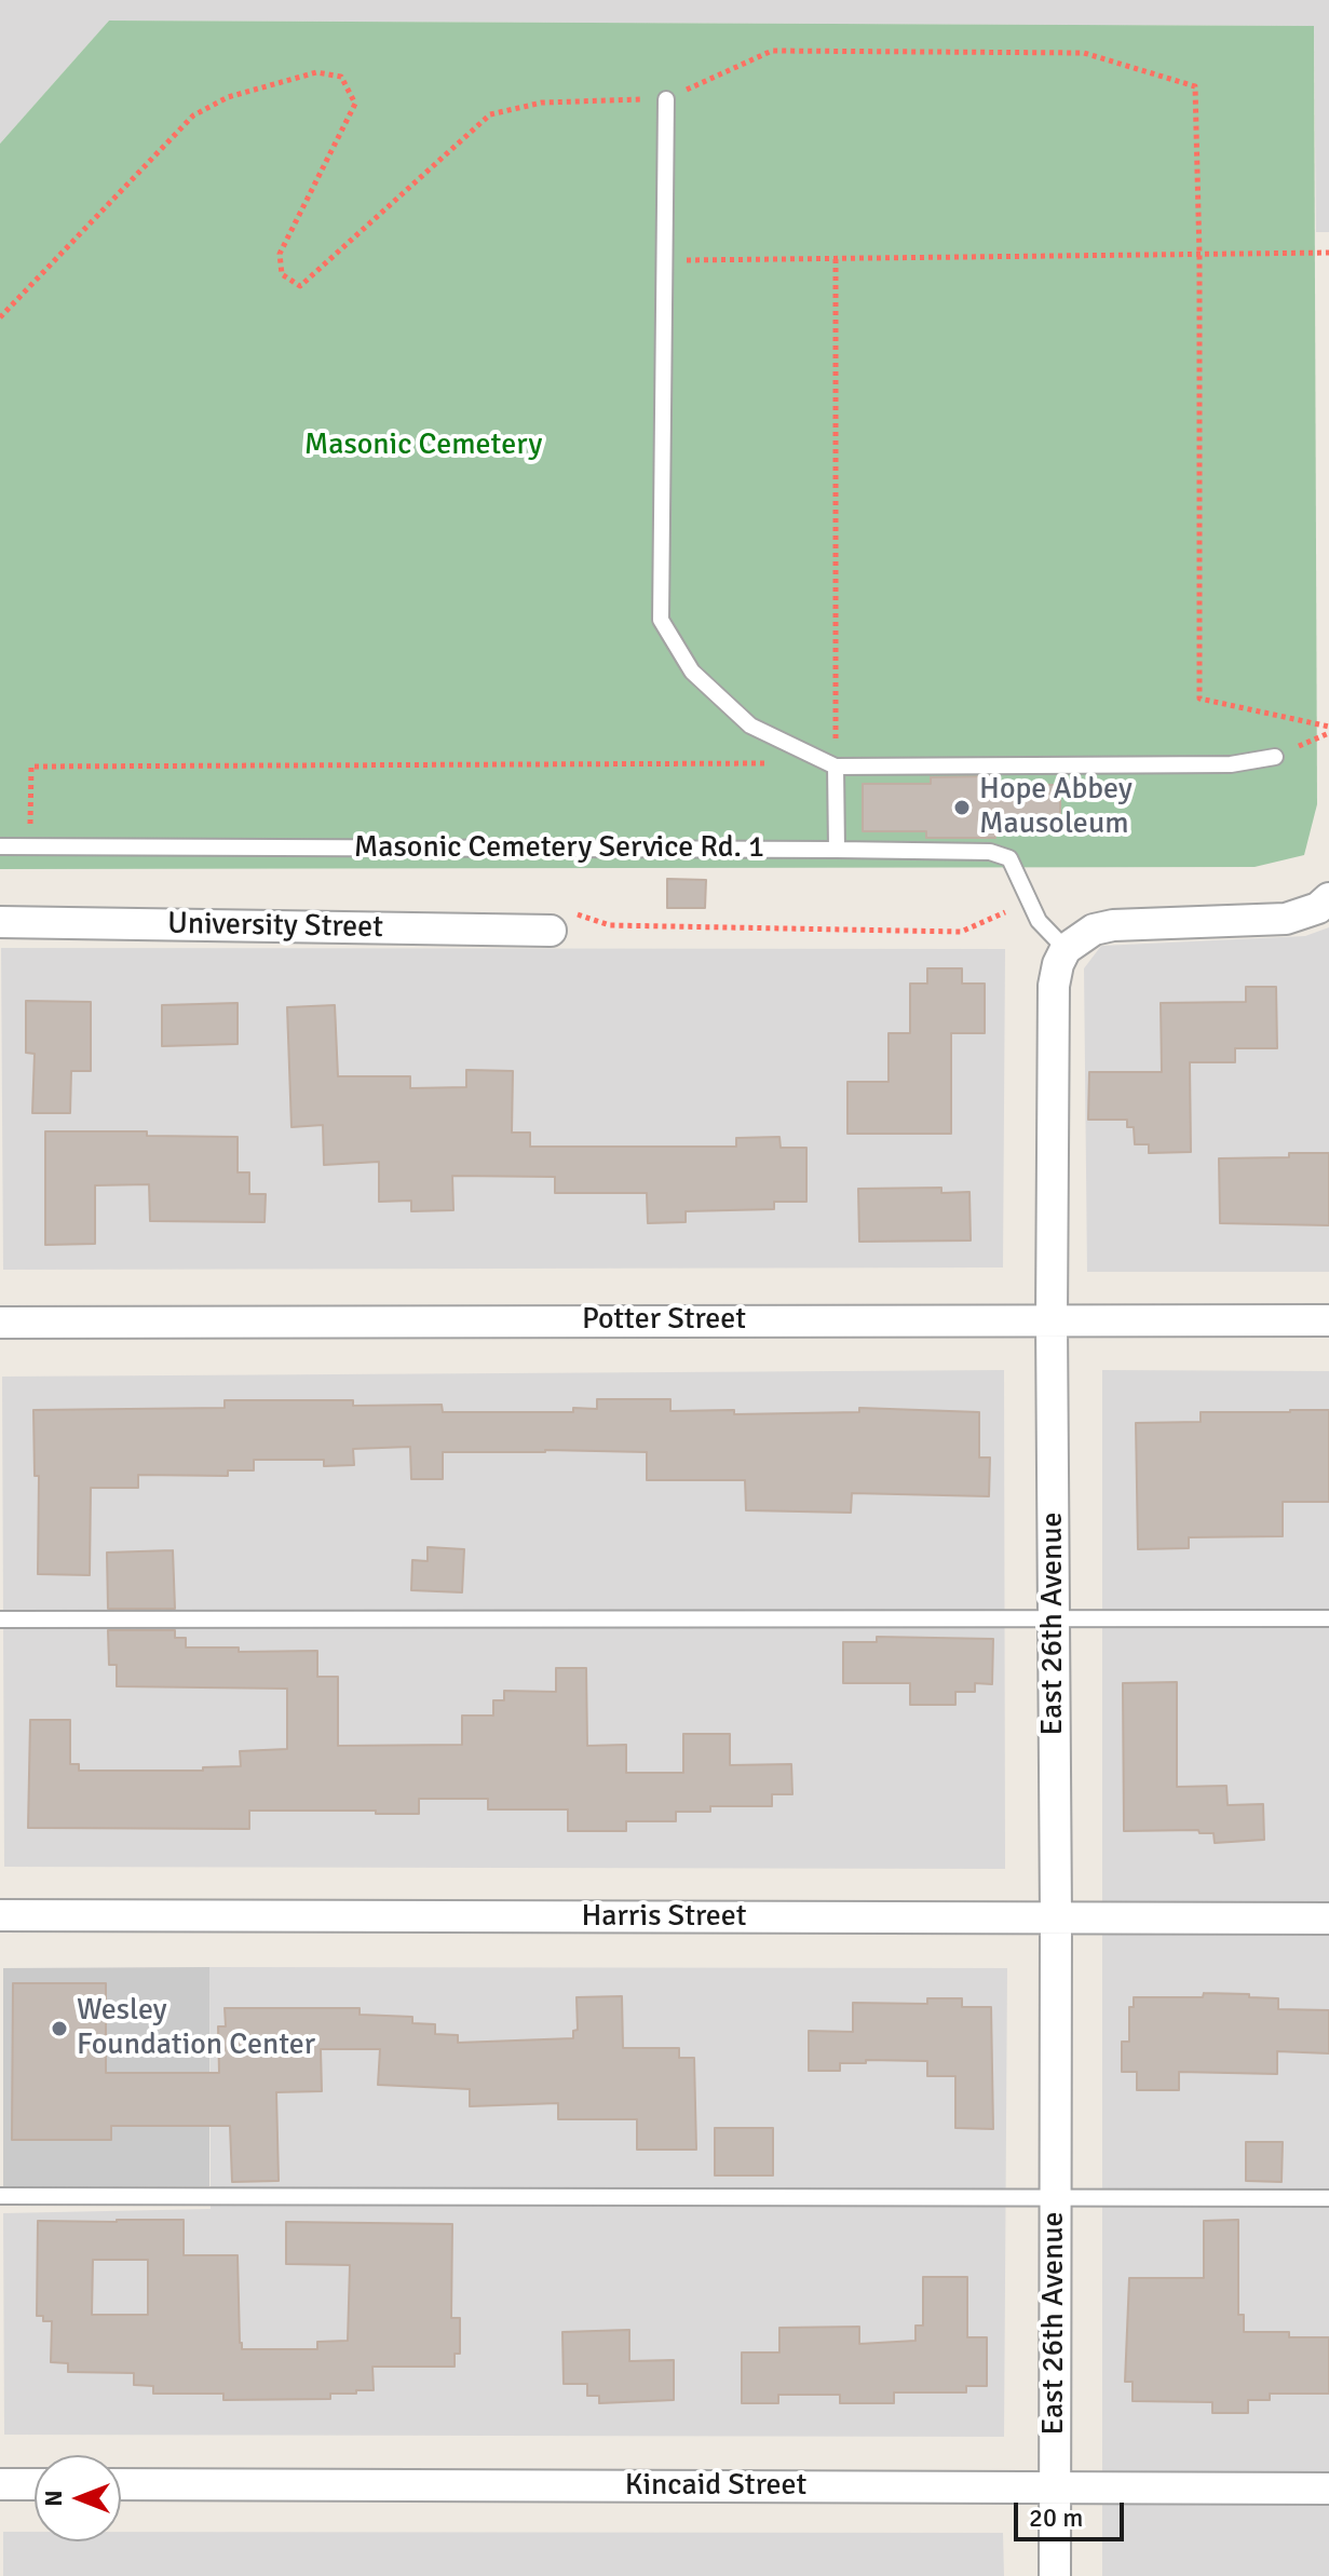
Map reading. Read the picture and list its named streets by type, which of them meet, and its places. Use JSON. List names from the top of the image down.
{
  "streets": {
    "street": [
      "University Street",
      "Potter Street",
      "East 26th Avenue",
      "Harris Street",
      "Kincaid Street"
    ],
    "lane": ["Masonic Cemetery Service Rd. 1"]
  },
  "crossings": [
    ["Masonic Cemetery Service Rd. 1", "East 26th Avenue"],
    ["Potter Street", "East 26th Avenue"],
    ["East 26th Avenue", "Harris Street"],
    ["East 26th Avenue", "Kincaid Street"]
  ],
  "parks": ["Masonic Cemetery"],
  "places": ["Hope Abbey Mausoleum", "Wesley Foundation Center"],
  "scale_bar": "20 m",
  "north": "left"
}
